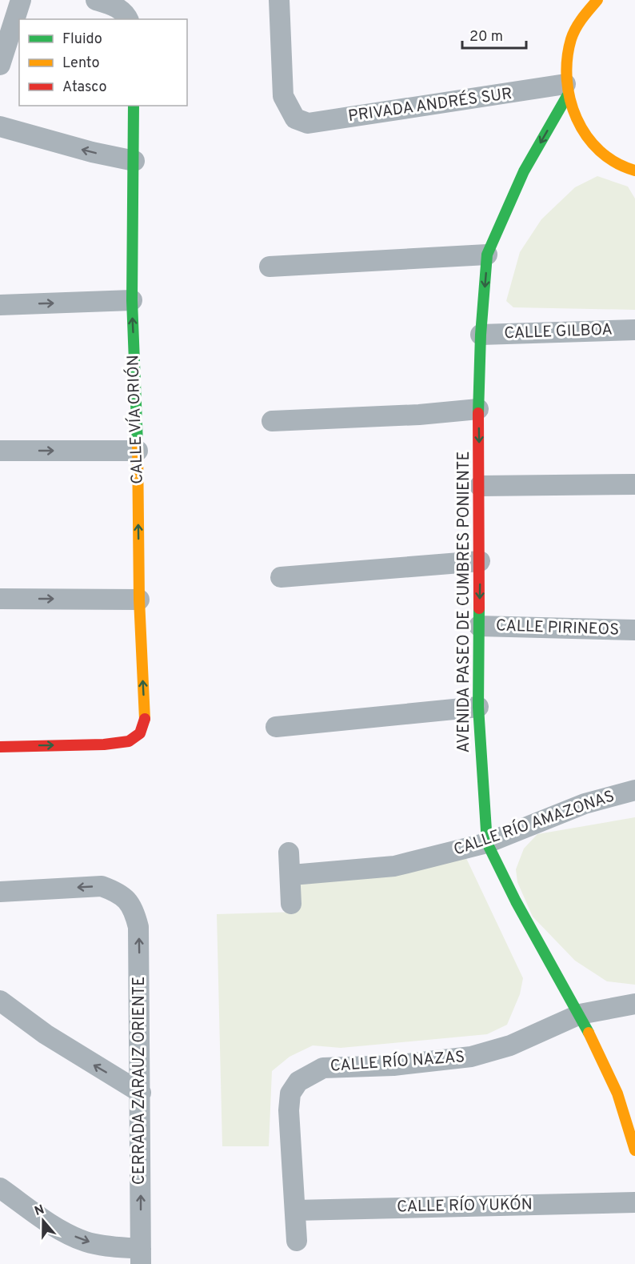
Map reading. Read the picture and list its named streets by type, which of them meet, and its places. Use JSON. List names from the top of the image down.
{
  "streets": {
    "street": [
      "PRIVADA ANDRÉS SUR",
      "CALLE GILBOA",
      "CALLE VÍA ORIÓN",
      "AVENIDA PASEO DE CUMBRES PONIENTE",
      "CALLE PIRINEOS",
      "CALLE RÍO AMAZONAS",
      "CALLE RÍO NAZAS",
      "CERRADA ZARAUZ ORIENTE",
      "CALLE RÍO YUKÓN"
    ]
  },
  "crossings": [
    ["PRIVADA ANDRÉS SUR", "AVENIDA PASEO DE CUMBRES PONIENTE"],
    ["CALLE GILBOA", "AVENIDA PASEO DE CUMBRES PONIENTE"],
    ["AVENIDA PASEO DE CUMBRES PONIENTE", "CALLE PIRINEOS"],
    ["AVENIDA PASEO DE CUMBRES PONIENTE", "CALLE RÍO AMAZONAS"],
    ["AVENIDA PASEO DE CUMBRES PONIENTE", "CALLE RÍO NAZAS"],
    ["CALLE RÍO NAZAS", "CALLE RÍO YUKÓN"]
  ],
  "one_way": ["CALLE VÍA ORIÓN", "AVENIDA PASEO DE CUMBRES PONIENTE"],
  "legend": ["Fluido", "Lento", "Atasco"],
  "scale_bar": "20 m",
  "north": "top"
}
